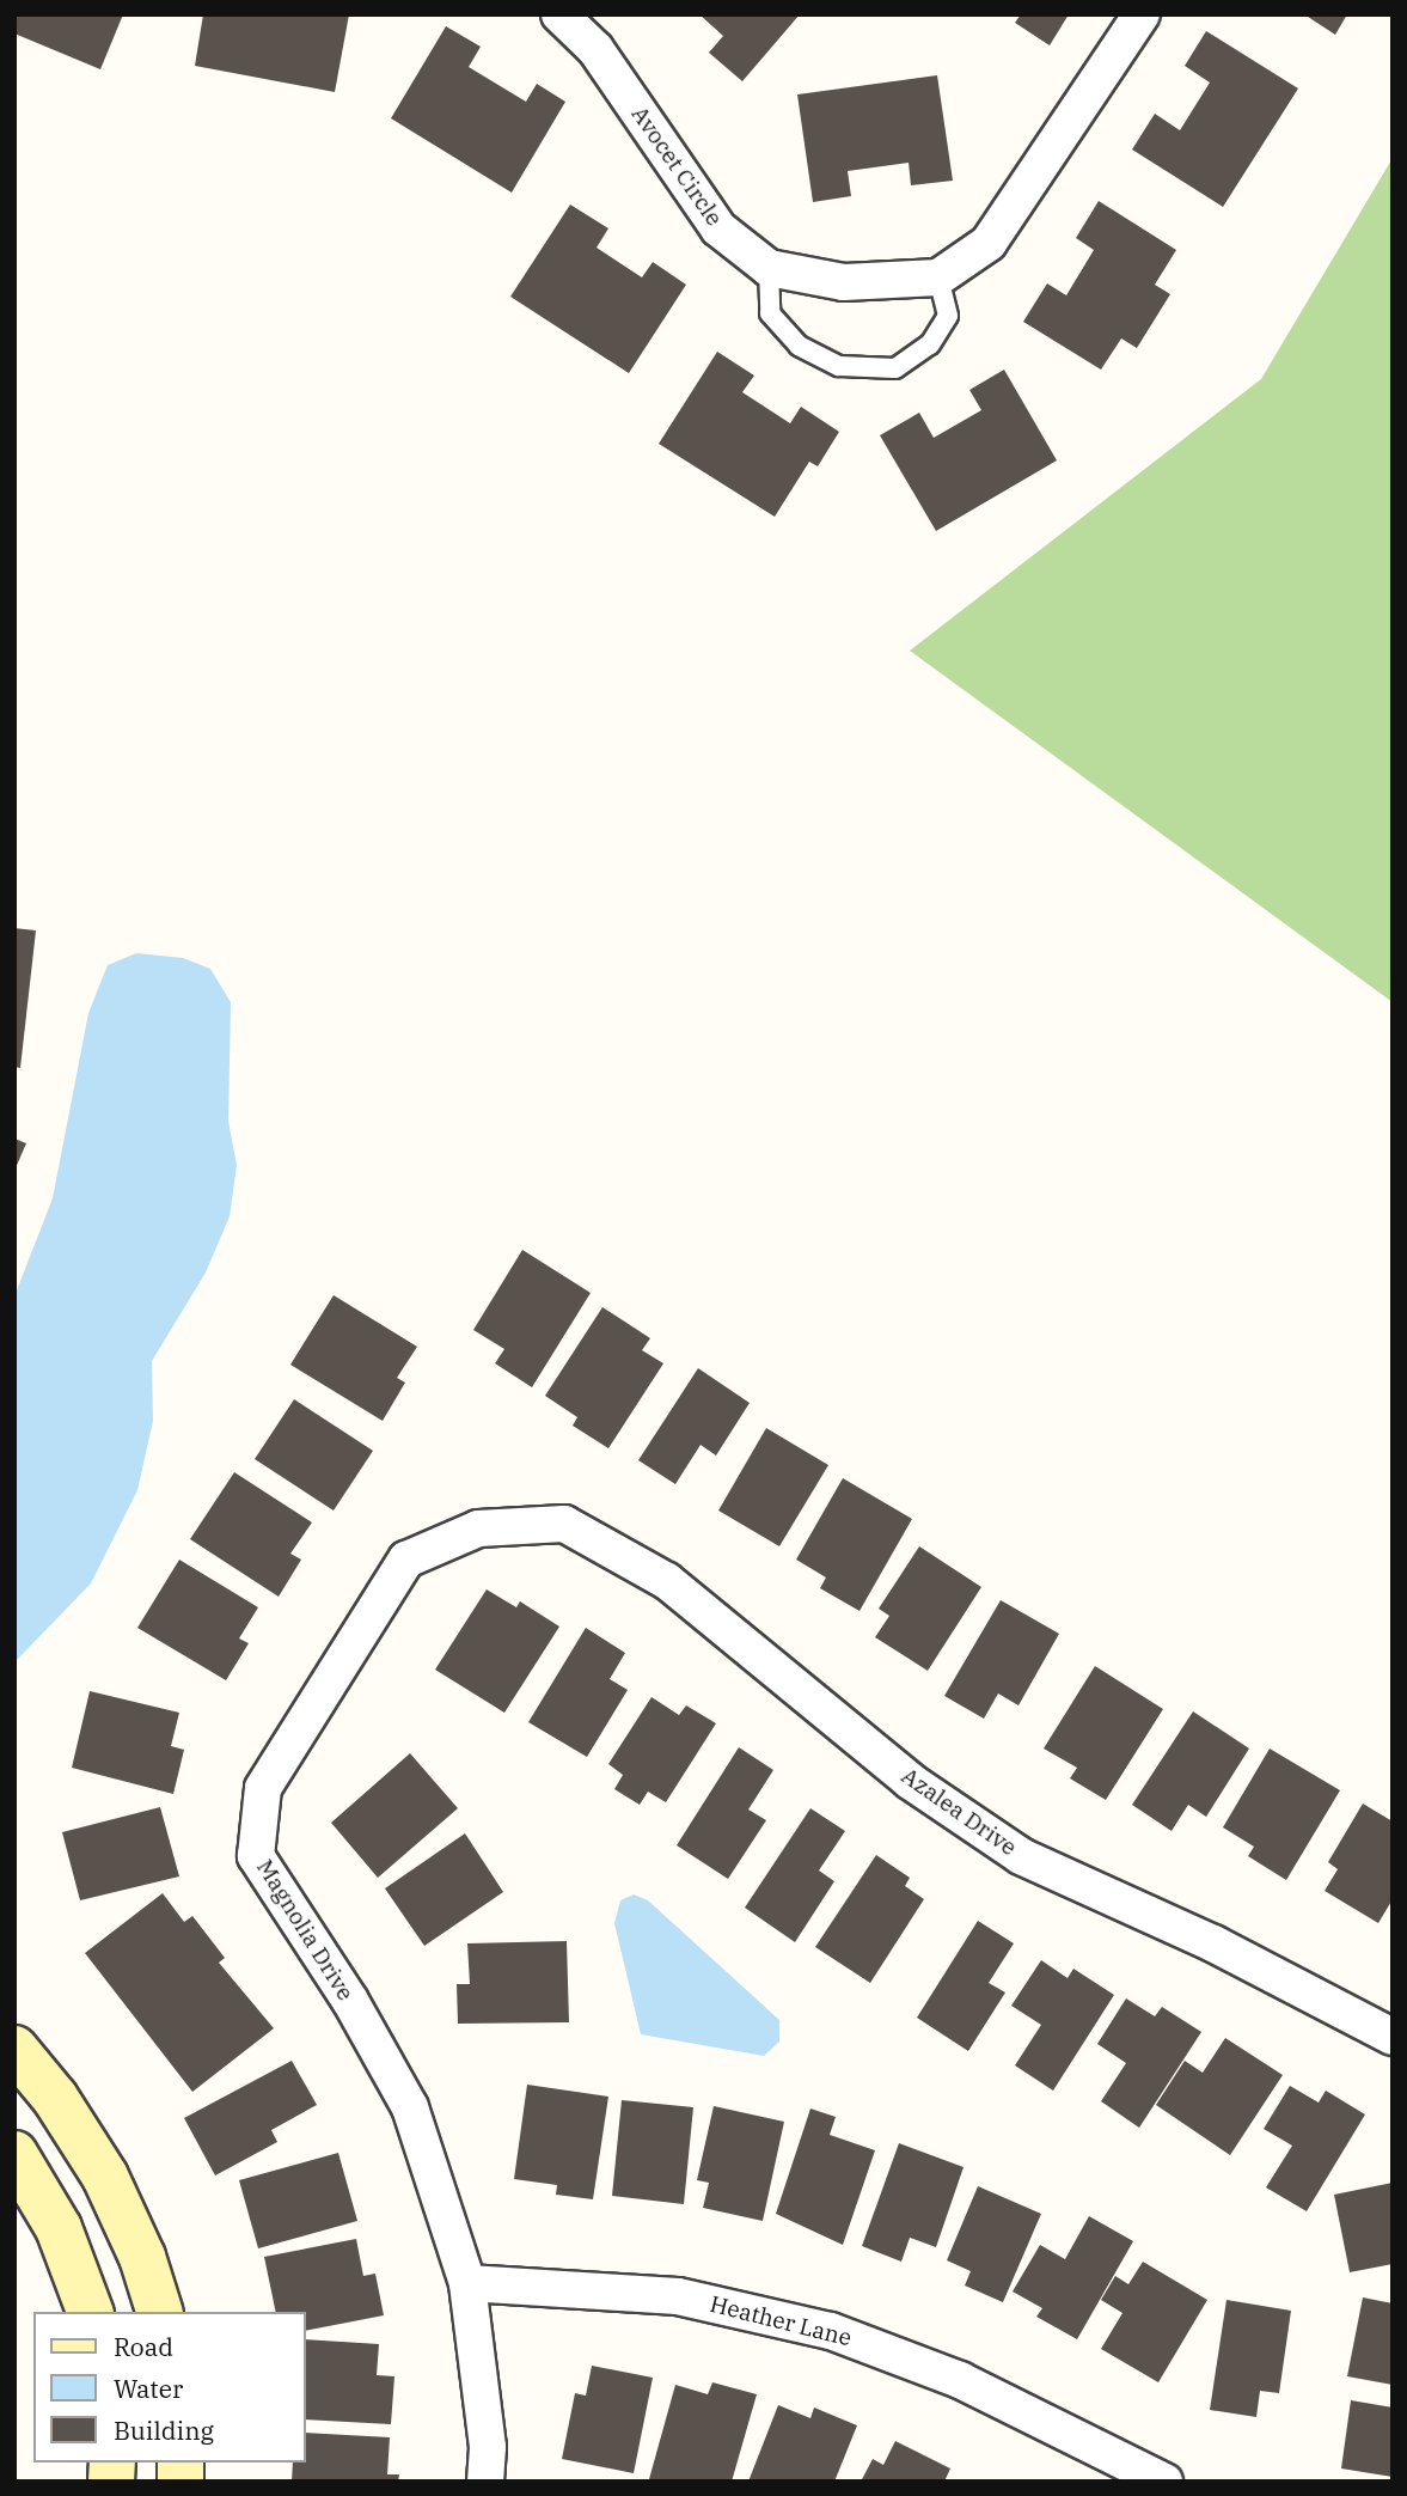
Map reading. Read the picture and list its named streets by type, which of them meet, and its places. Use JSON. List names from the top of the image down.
{
  "streets": {
    "street": [
      "Avocet Circle",
      "Azalea Drive",
      "Magnolia Drive",
      "Heather Lane"
    ]
  },
  "crossings": [
    ["Azalea Drive", "Magnolia Drive"],
    ["Magnolia Drive", "Heather Lane"]
  ],
  "legend": ["Road", "Water", "Building"]
}
